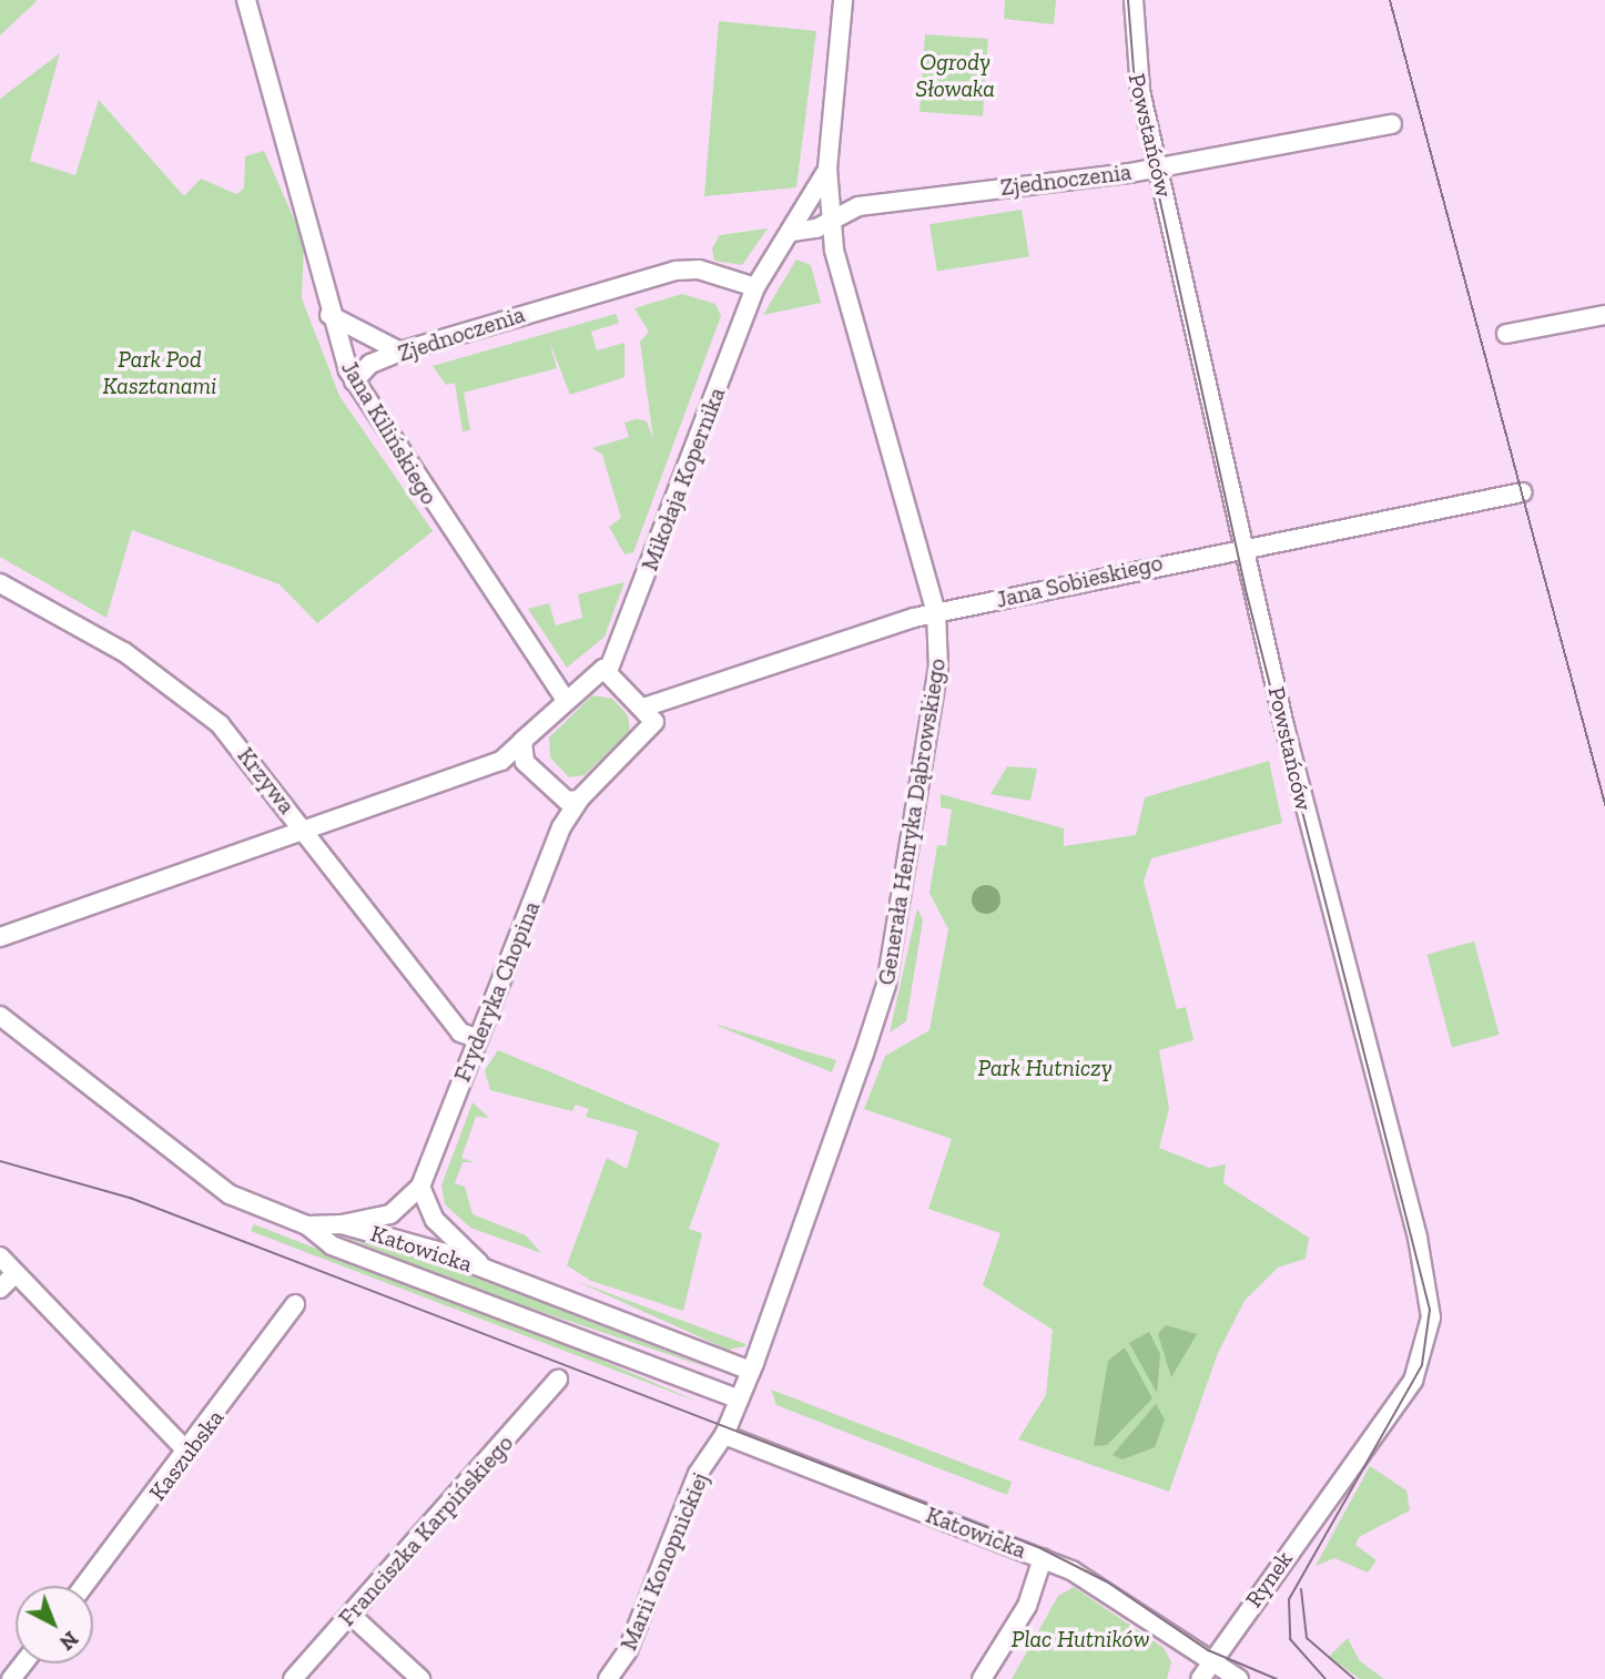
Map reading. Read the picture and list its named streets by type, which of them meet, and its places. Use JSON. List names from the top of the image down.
{
  "streets": {
    "street": [
      "Powstańców",
      "Zjednoczenia",
      "Jana Kilińskiego",
      "Mikołaja Kopernika",
      "Jana Sobieskiego",
      "Krzywa",
      "Generała Henryka Dąbrowskiego",
      "Fryderyka Chopina",
      "Katowicka",
      "Kaszubska",
      "Franciszka Karpińskiego",
      "Marii Konopnickiej",
      "Rynek"
    ]
  },
  "crossings": [
    ["Powstańców", "Zjednoczenia"],
    ["Powstańców", "Jana Sobieskiego"],
    ["Powstańców", "Rynek"],
    ["Zjednoczenia", "Jana Kilińskiego"],
    ["Zjednoczenia", "Mikołaja Kopernika"],
    ["Zjednoczenia", "Generała Henryka Dąbrowskiego"],
    ["Mikołaja Kopernika", "Generała Henryka Dąbrowskiego"],
    ["Jana Sobieskiego", "Generała Henryka Dąbrowskiego"],
    ["Jana Sobieskiego", "Fryderyka Chopina"],
    ["Krzywa", "Fryderyka Chopina"],
    ["Generała Henryka Dąbrowskiego", "Katowicka"],
    ["Generała Henryka Dąbrowskiego", "Marii Konopnickiej"],
    ["Katowicka", "Marii Konopnickiej"],
    ["Katowicka", "Rynek"]
  ],
  "parks": [
    "Ogrody Słowaka",
    "Park Pod Kasztanami",
    "Park Hutniczy",
    "Plac Hutników"
  ],
  "north": "bottom right"
}
